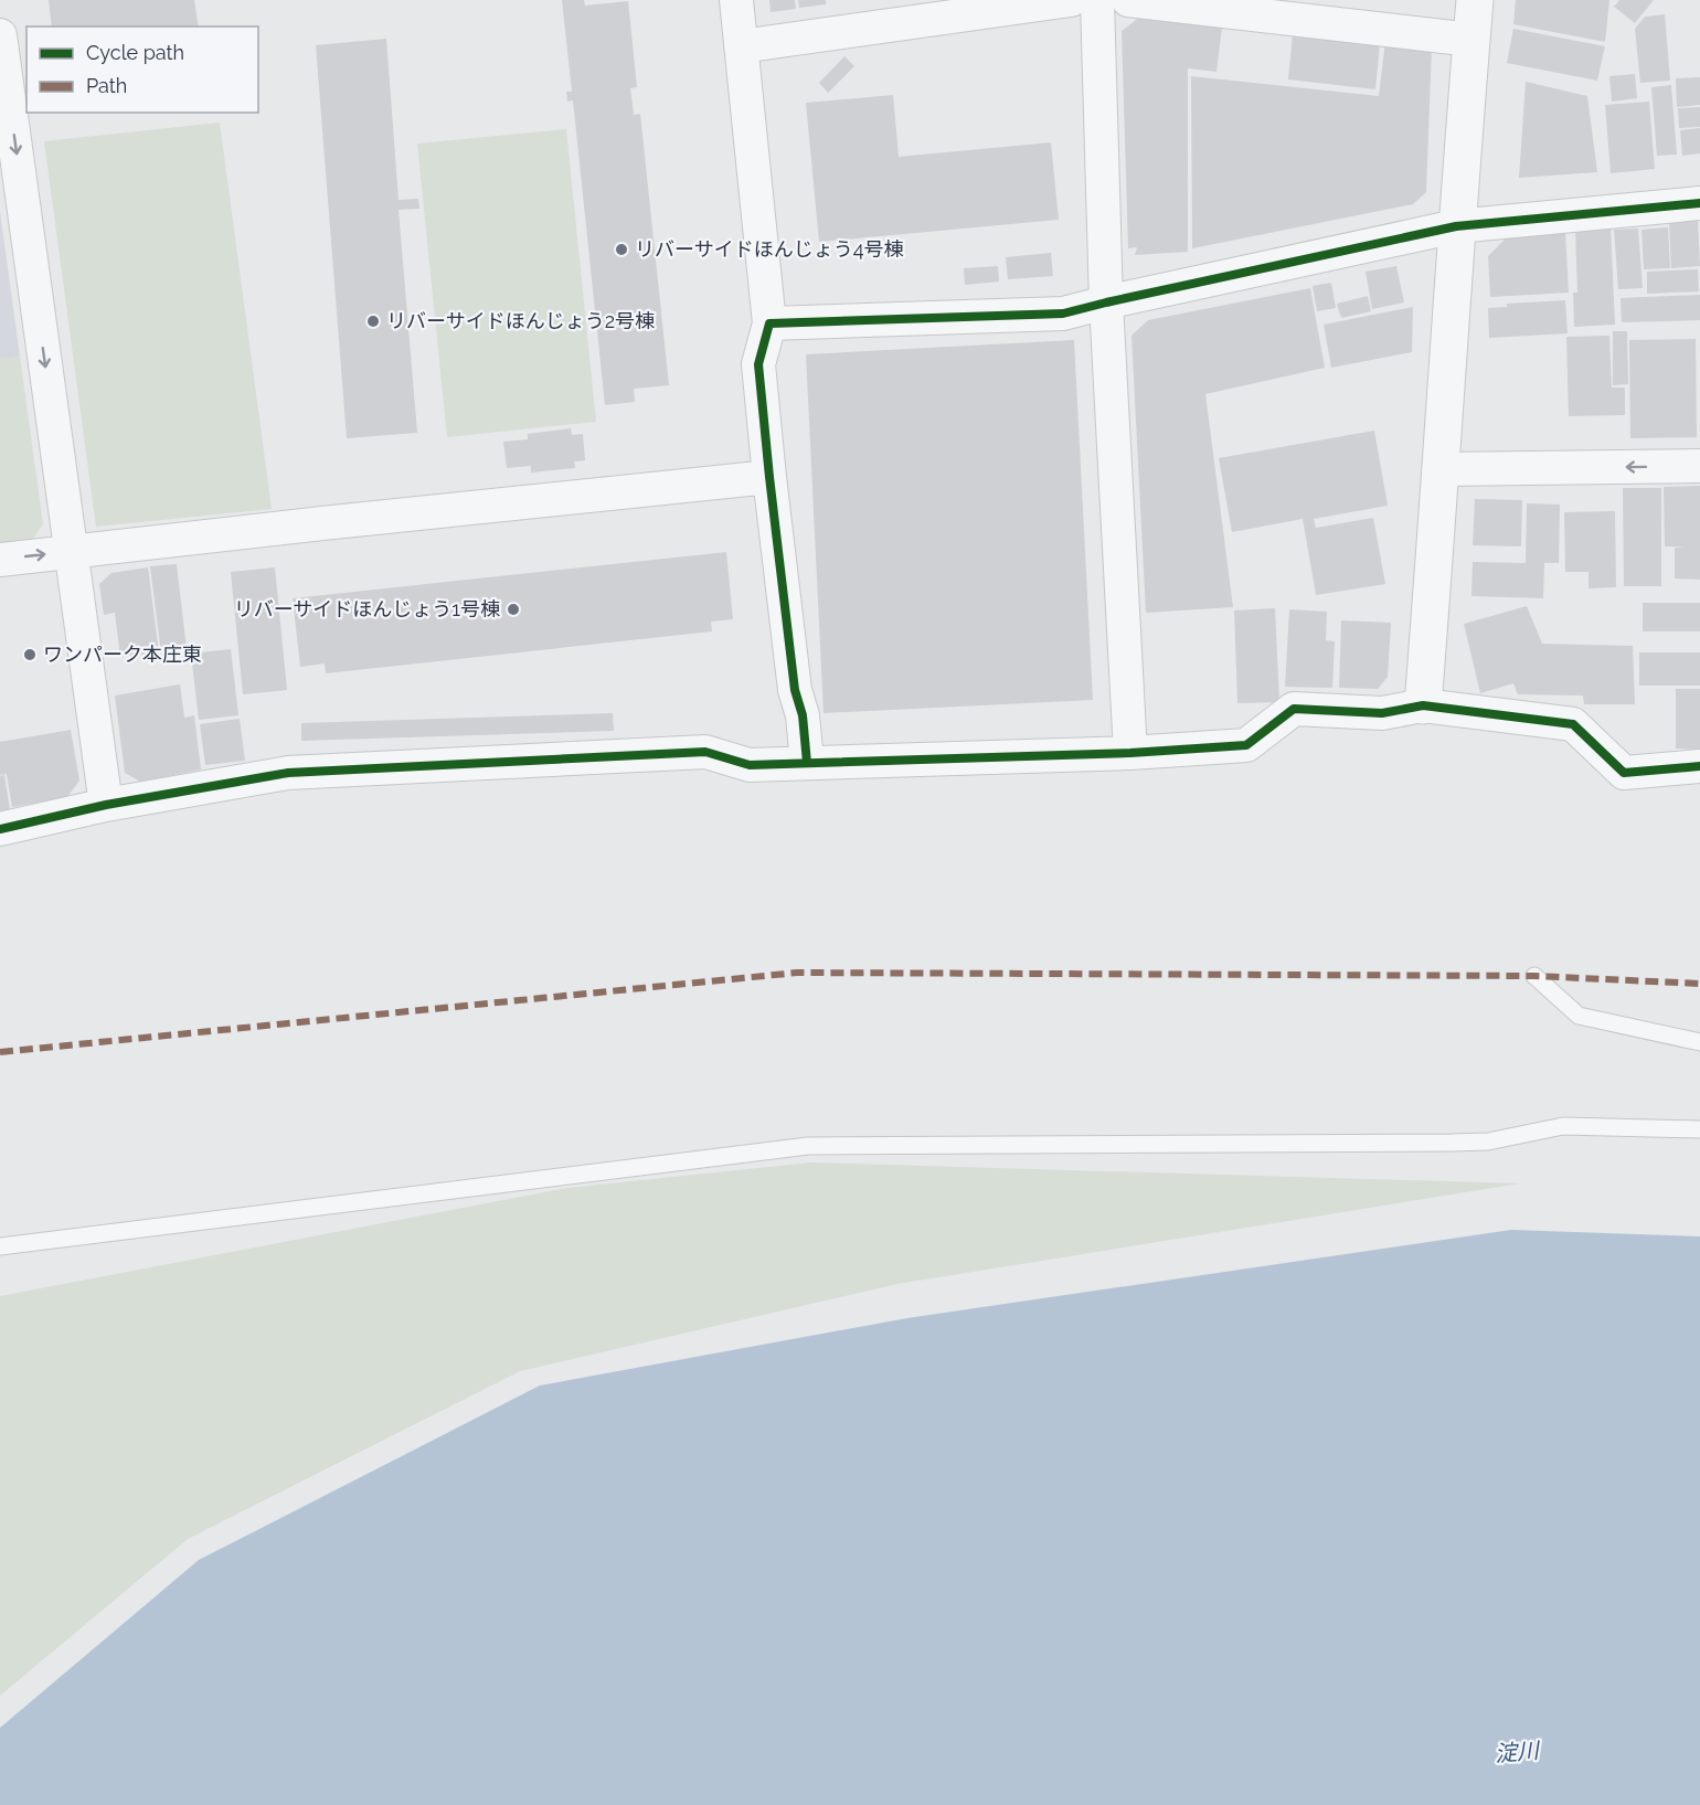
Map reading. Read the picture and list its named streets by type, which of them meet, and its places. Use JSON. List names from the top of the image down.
{
  "water": ["淀川"],
  "places": [
    "リバーサイドほんじょう4号棟",
    "リバーサイドほんじょう2号棟",
    "リバーサイドほんじょう1号棟",
    "ワンパーク本庄東"
  ],
  "legend": ["Cycle path", "Path"]
}
